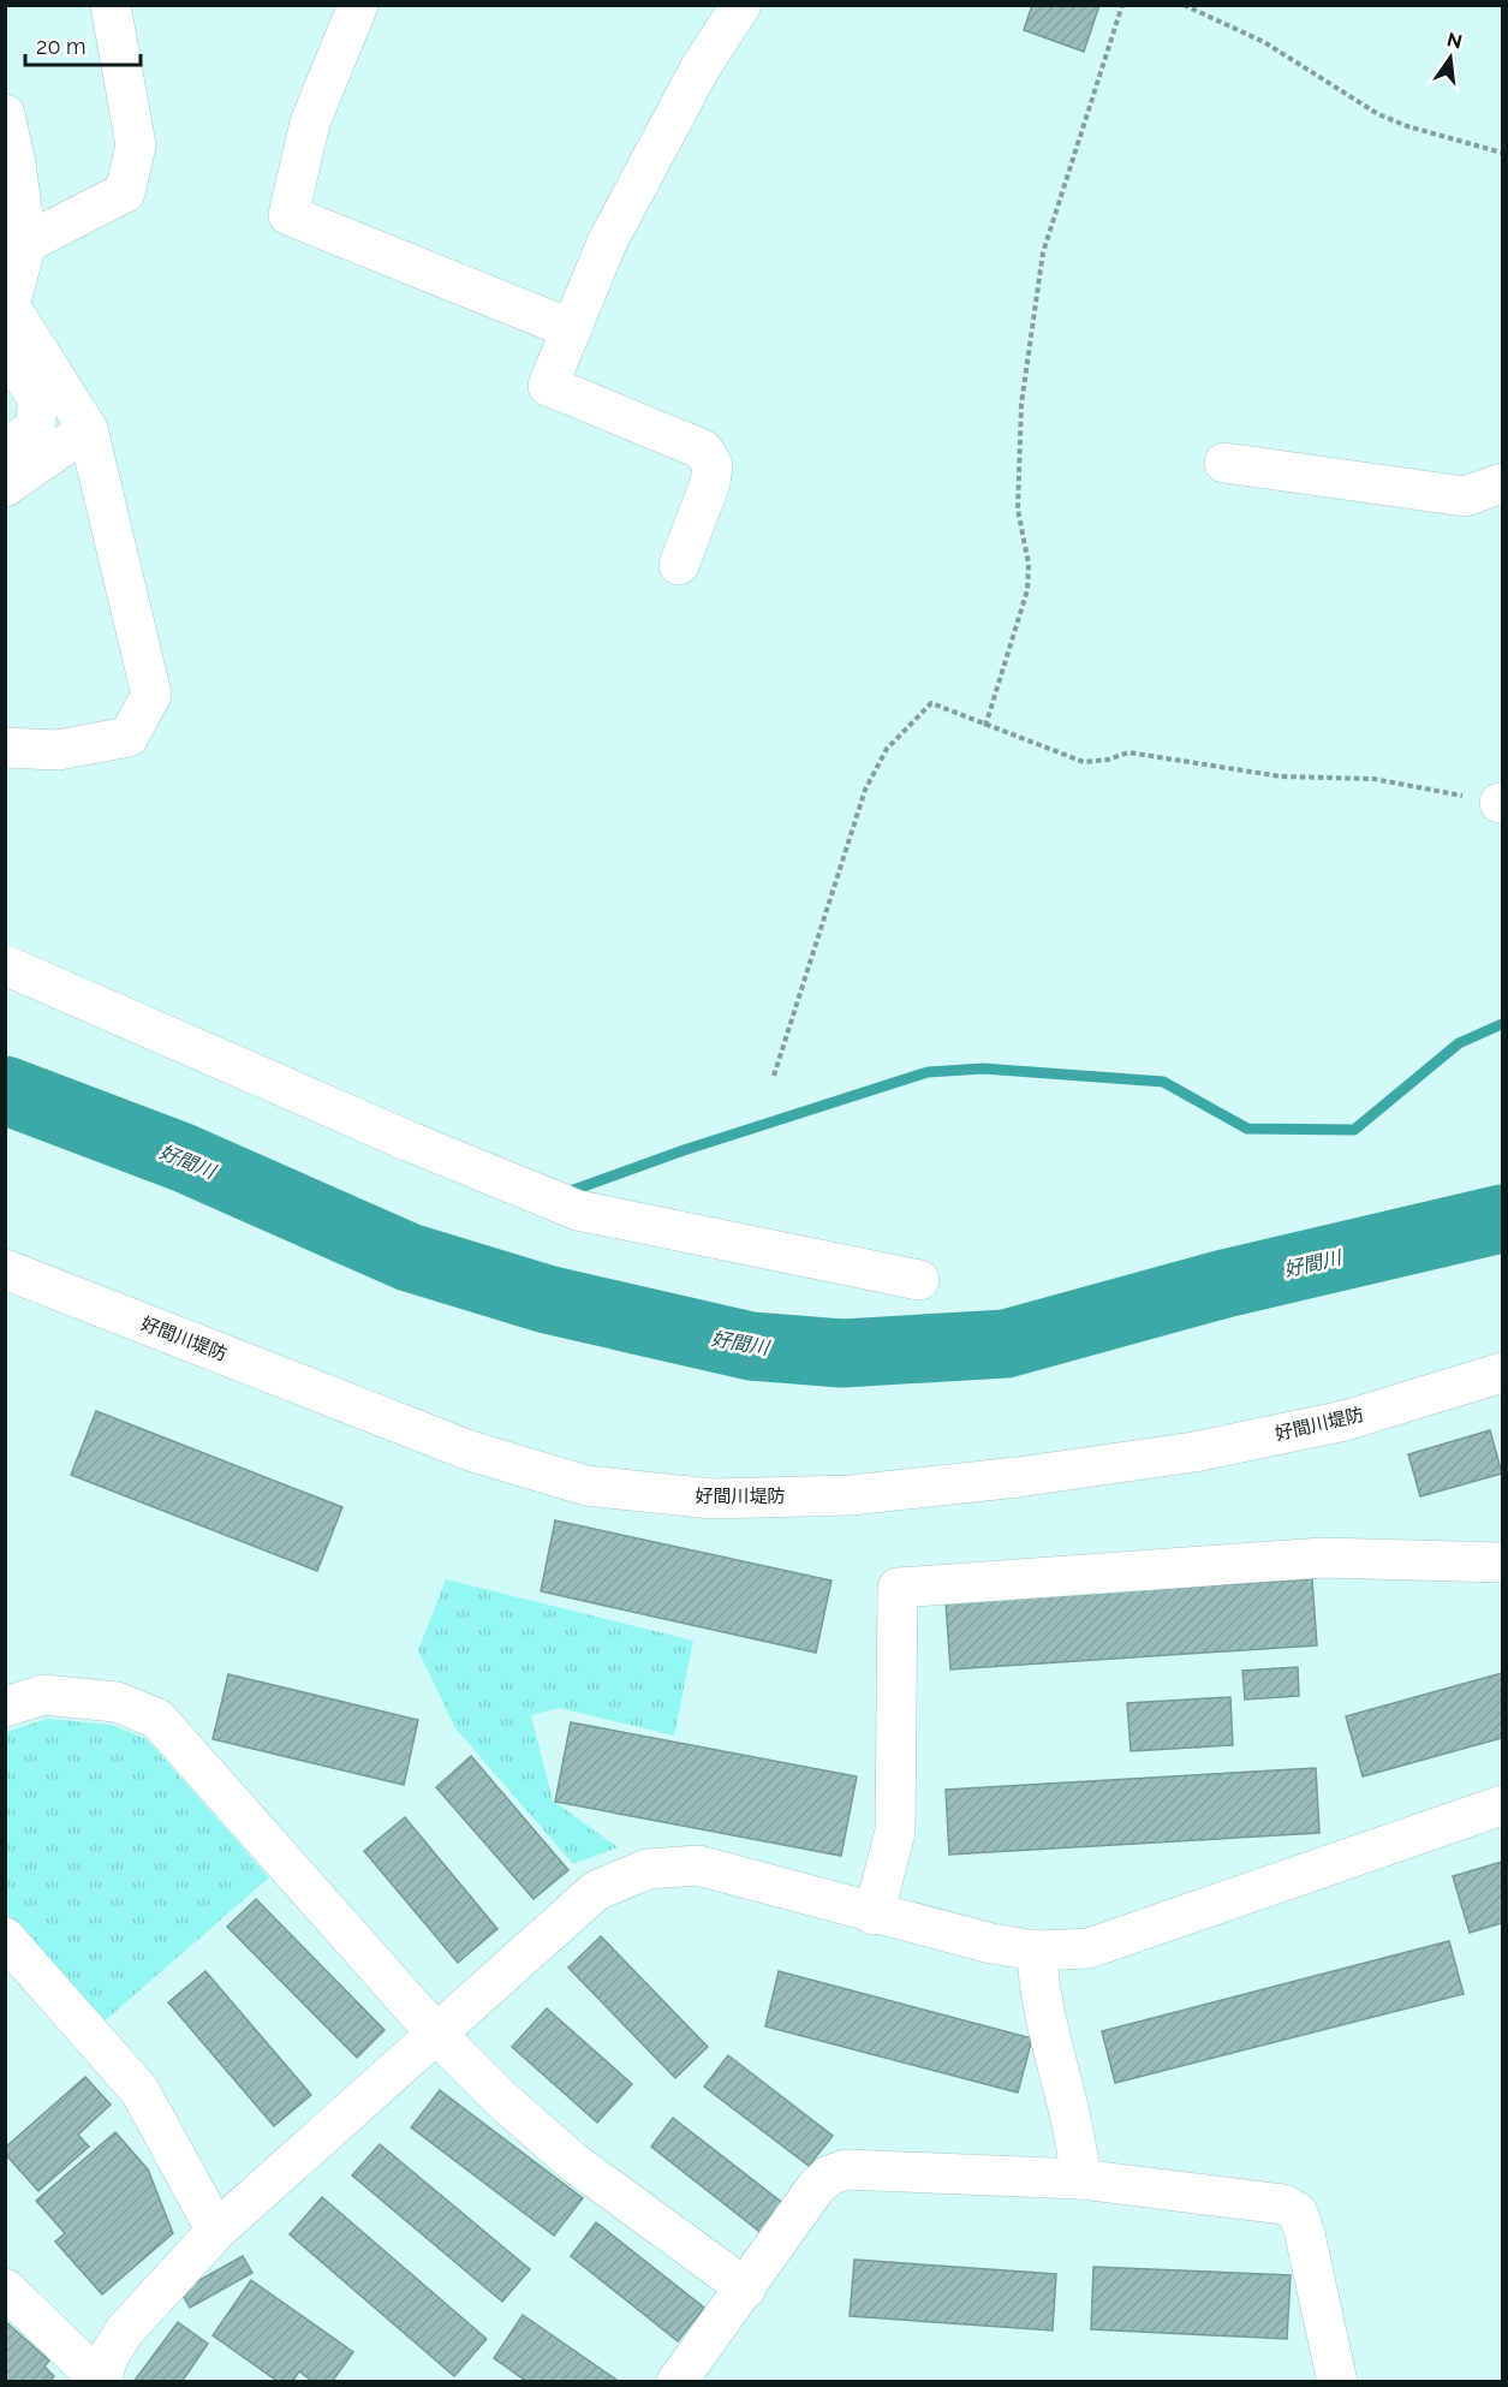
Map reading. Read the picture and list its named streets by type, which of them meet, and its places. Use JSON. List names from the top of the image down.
{
  "streets": {
    "street": ["好間川堤防"]
  },
  "water": ["好間川"],
  "scale_bar": "20 m",
  "north": "top"
}
